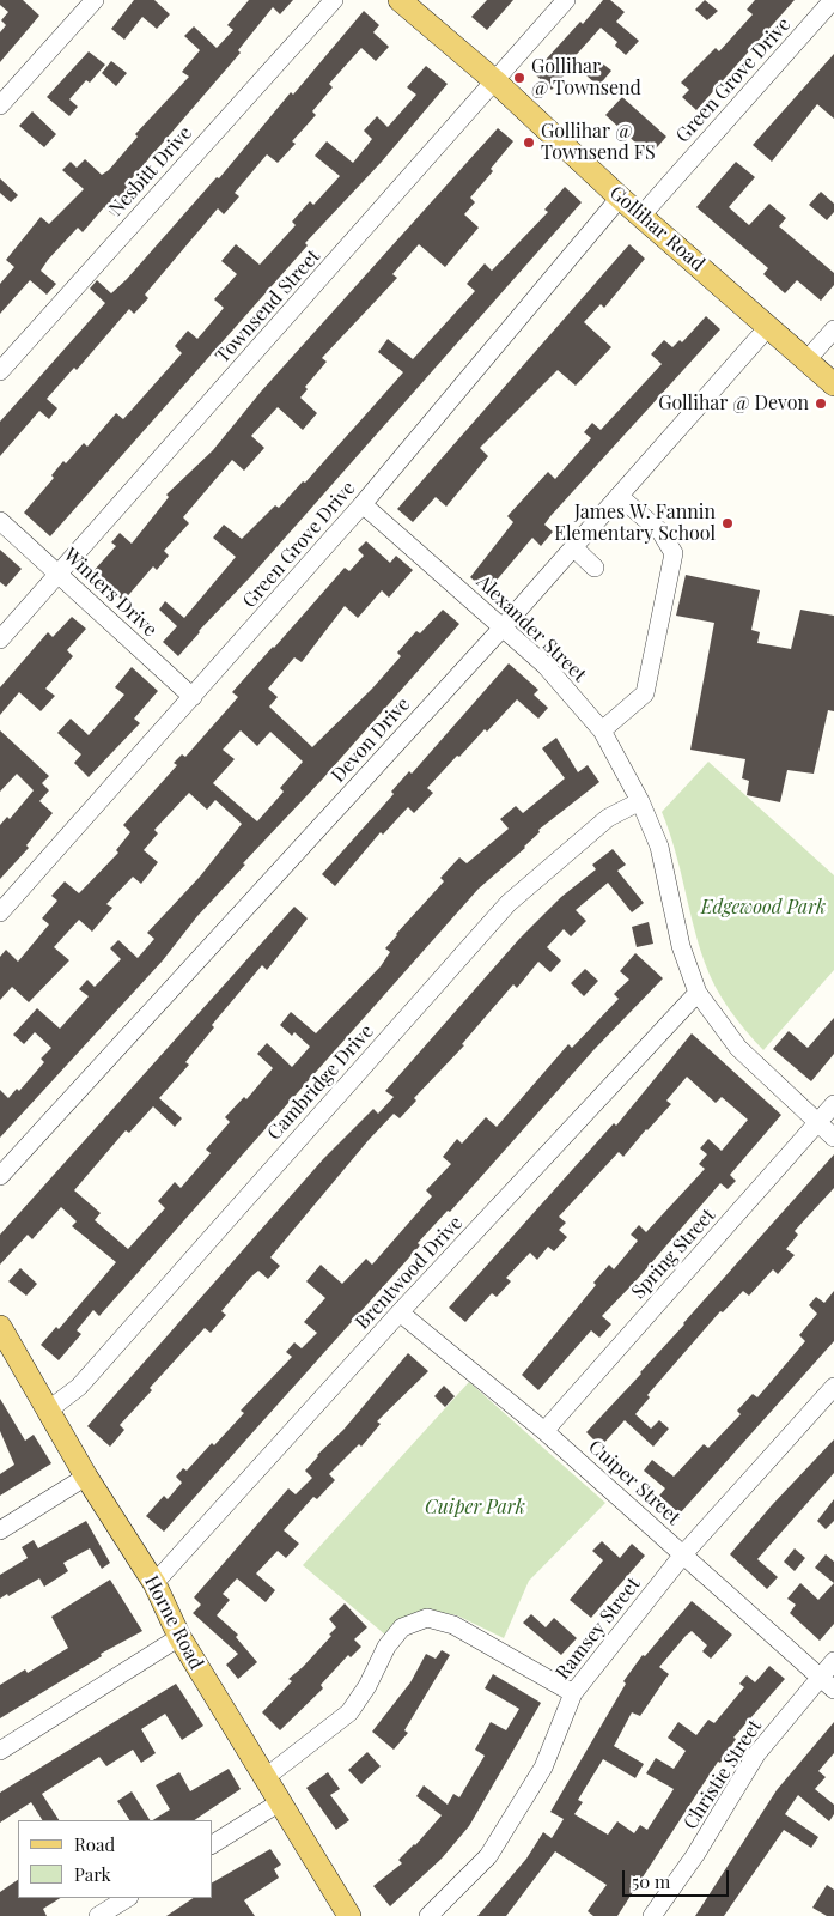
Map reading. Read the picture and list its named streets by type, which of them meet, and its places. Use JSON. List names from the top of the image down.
{
  "streets": {
    "main road": ["Gollihar Road", "Horne Road"],
    "street": [
      "Green Grove Drive",
      "Nesbitt Drive",
      "Townsend Street",
      "Winters Drive",
      "Alexander Street",
      "Devon Drive",
      "Cambridge Drive",
      "Spring Street",
      "Brentwood Drive",
      "Cuiper Street",
      "Ramsey Street",
      "Christie Street"
    ]
  },
  "crossings": [
    ["Green Grove Drive", "Gollihar Road"],
    ["Green Grove Drive", "Winters Drive"],
    ["Green Grove Drive", "Alexander Street"],
    ["Gollihar Road", "Townsend Street"],
    ["Gollihar Road", "Devon Drive"],
    ["Townsend Street", "Winters Drive"],
    ["Alexander Street", "Devon Drive"],
    ["Alexander Street", "Cambridge Drive"],
    ["Alexander Street", "Spring Street"],
    ["Alexander Street", "Brentwood Drive"],
    ["Cambridge Drive", "Horne Road"],
    ["Spring Street", "Cuiper Street"],
    ["Brentwood Drive", "Cuiper Street"],
    ["Brentwood Drive", "Horne Road"],
    ["Cuiper Street", "Ramsey Street"],
    ["Cuiper Street", "Christie Street"]
  ],
  "parks": ["Edgewood Park", "Cuiper Park"],
  "places": [
    "Gollihar @ Townsend",
    "Gollihar @ Townsend FS",
    "Gollihar @ Devon",
    "James W. Fannin Elementary School"
  ],
  "legend": ["Road", "Park"],
  "scale_bar": "50 m"
}
